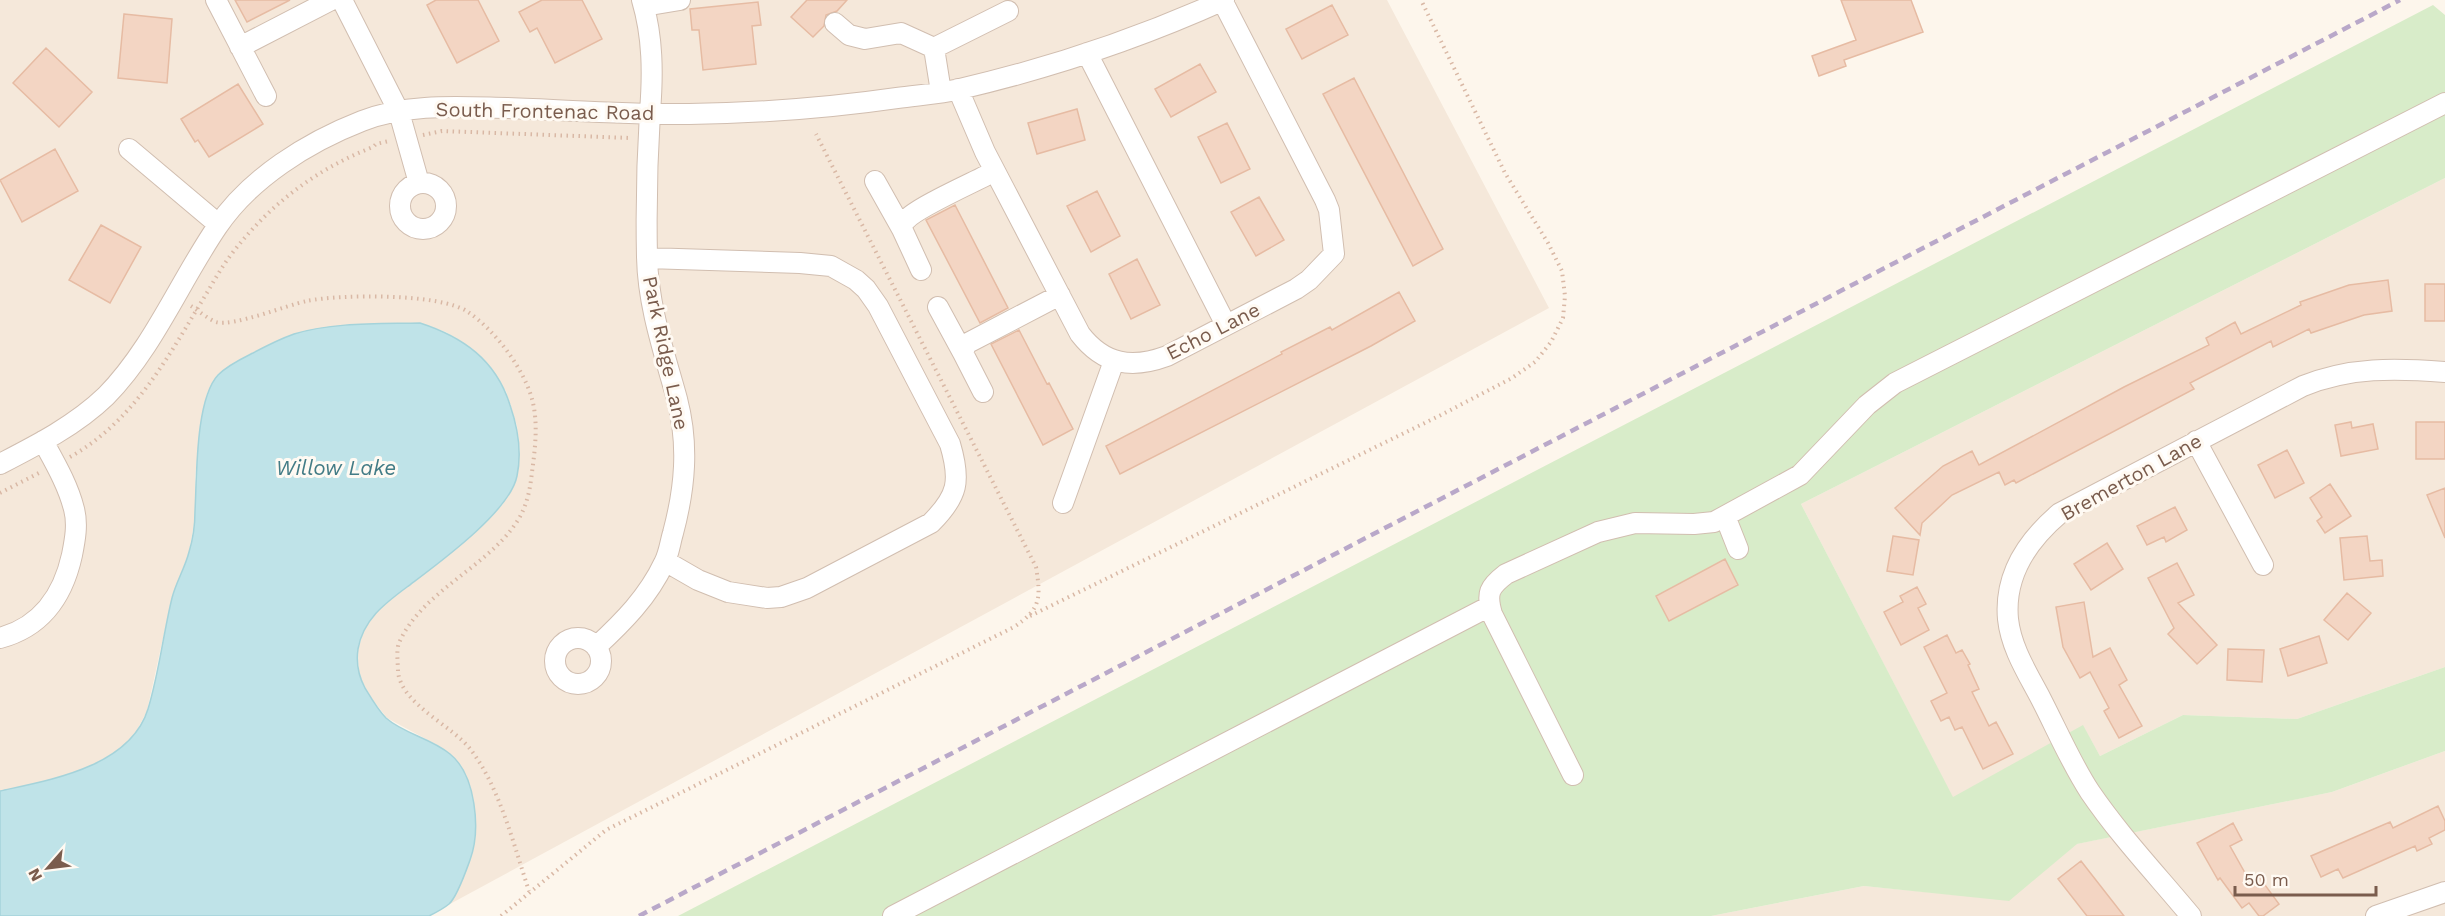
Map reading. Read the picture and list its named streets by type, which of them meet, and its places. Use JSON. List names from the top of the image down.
{
  "streets": {
    "street": [
      "South Frontenac Road",
      "Echo Lane",
      "Park Ridge Lane",
      "Bremerton Lane"
    ]
  },
  "crossings": [
    ["South Frontenac Road", "Echo Lane"],
    ["South Frontenac Road", "Park Ridge Lane"]
  ],
  "water": ["Willow Lake"],
  "scale_bar": "50 m",
  "north": "bottom left"
}
